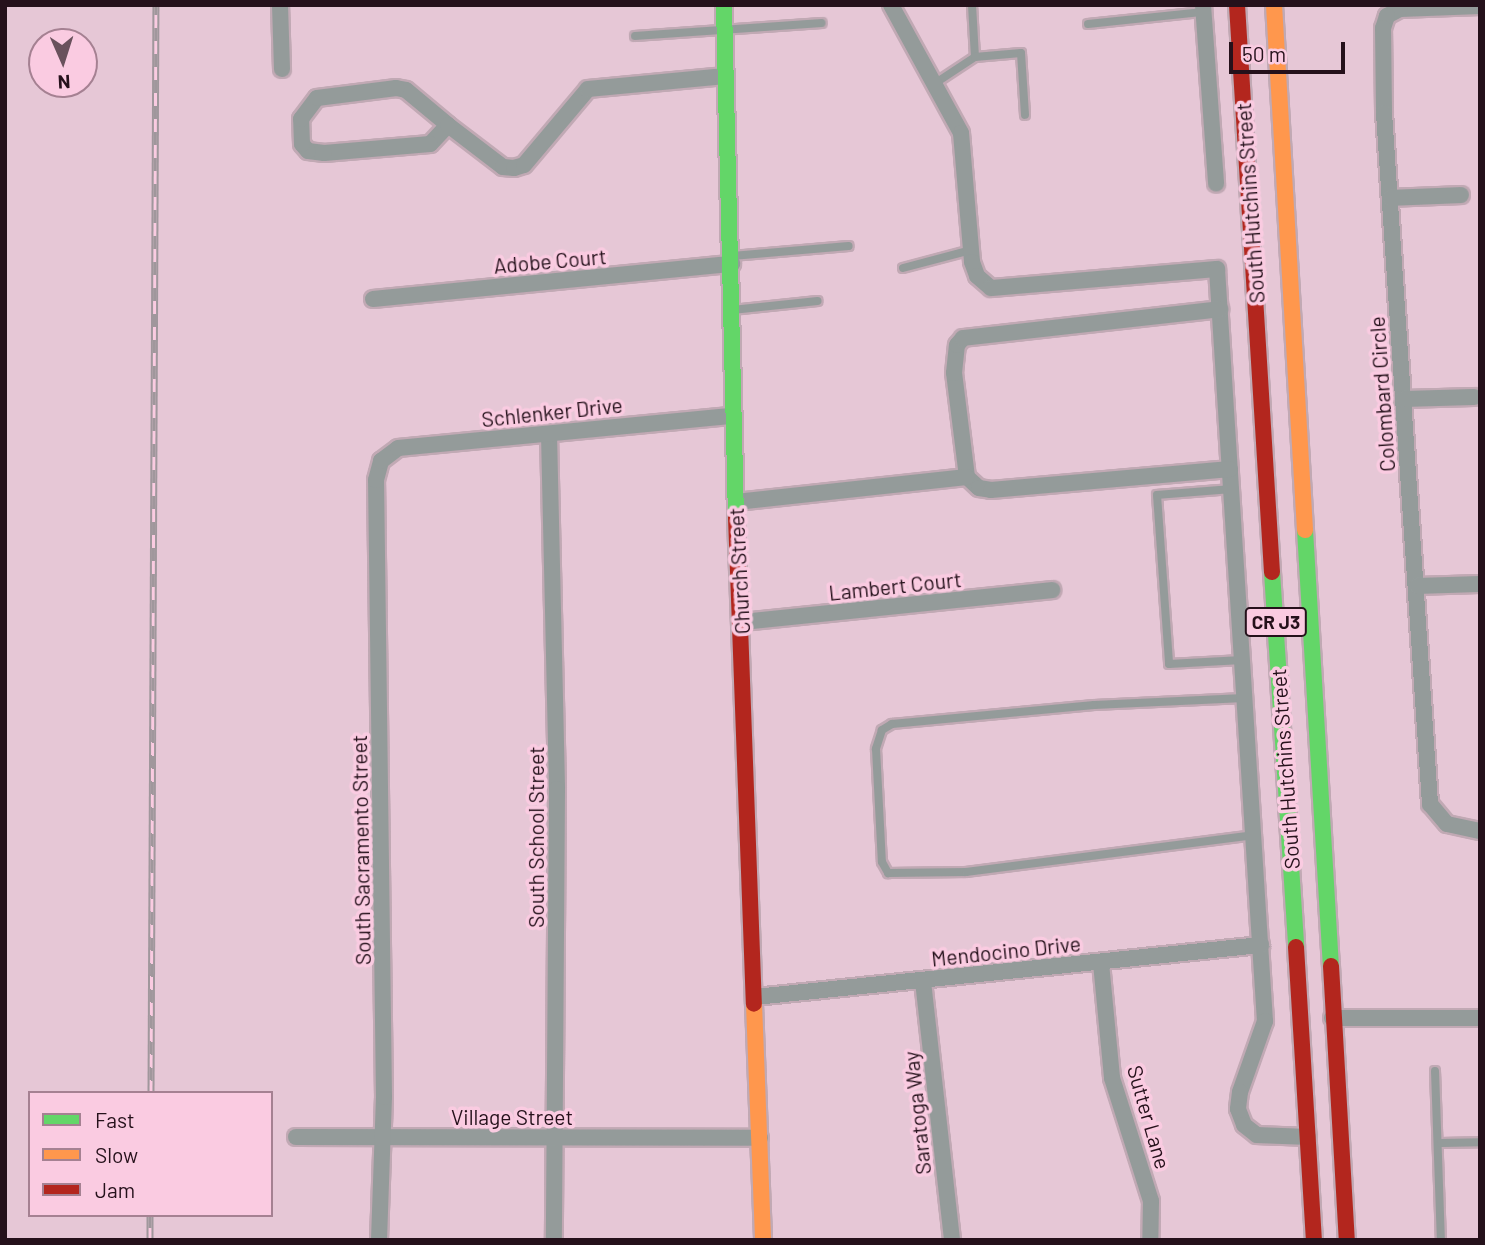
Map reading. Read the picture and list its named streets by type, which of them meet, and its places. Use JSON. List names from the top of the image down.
{
  "streets": {
    "main road": ["South Hutchins Street", "Church Street", "CR J3"],
    "street": [
      "Adobe Court",
      "Colombard Circle",
      "Schlenker Drive",
      "Lambert Court",
      "South School Street",
      "South Sacramento Street",
      "Mendocino Drive",
      "Saratoga Way",
      "Village Street",
      "Sutter Lane"
    ]
  },
  "crossings": [
    ["Adobe Court", "Church Street"],
    ["Schlenker Drive", "Church Street"],
    ["Schlenker Drive", "South School Street"],
    ["Schlenker Drive", "South Sacramento Street"],
    ["Church Street", "Lambert Court"],
    ["Church Street", "Mendocino Drive"],
    ["Church Street", "Village Street"],
    ["South School Street", "Village Street"],
    ["South Sacramento Street", "Village Street"],
    ["Mendocino Drive", "Saratoga Way"],
    ["Mendocino Drive", "Sutter Lane"]
  ],
  "legend": ["Fast", "Slow", "Jam"],
  "scale_bar": "50 m",
  "north": "bottom"
}
